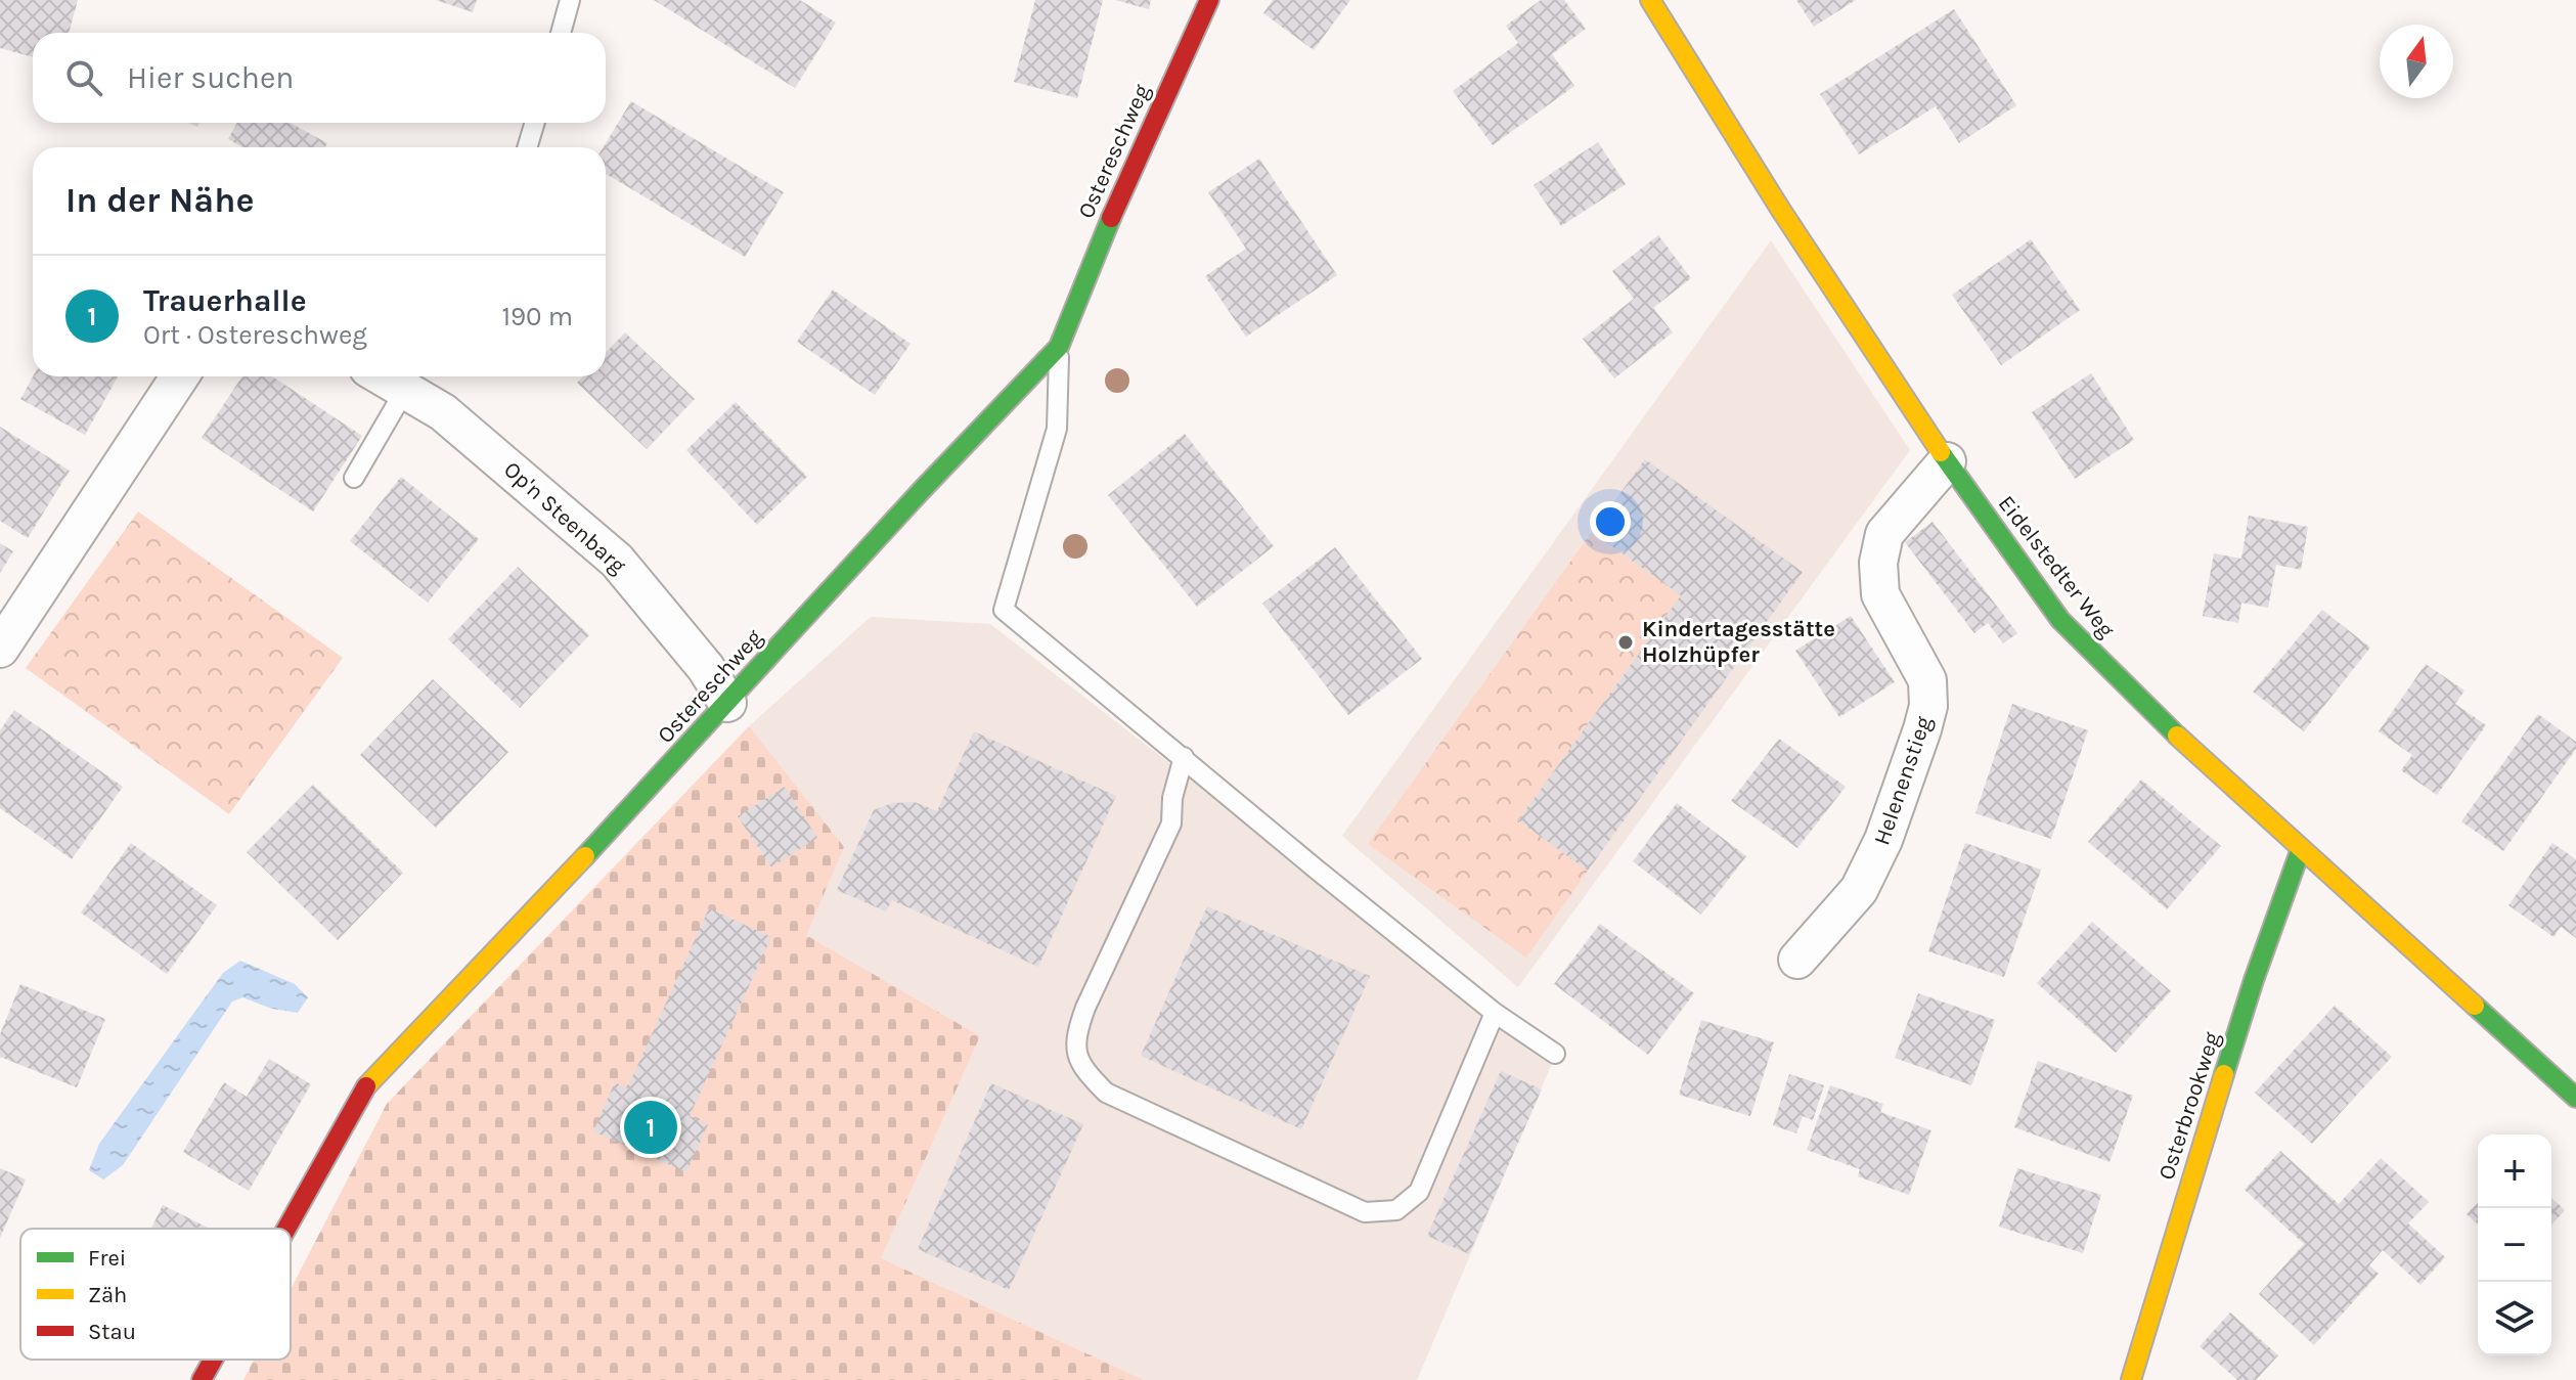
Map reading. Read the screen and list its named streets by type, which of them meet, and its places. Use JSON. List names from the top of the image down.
{
  "streets": {
    "street": [
      "Ostereschweg",
      "Op'n Steenbarg",
      "Eidelstedter Weg",
      "Helenenstieg",
      "Osterbrookweg"
    ]
  },
  "crossings": [
    ["Ostereschweg", "Op'n Steenbarg"],
    ["Eidelstedter Weg", "Helenenstieg"],
    ["Eidelstedter Weg", "Osterbrookweg"]
  ],
  "places": ["Kindertagesstätte Holzhüpfer"],
  "legend": ["Frei", "Zäh", "Stau"],
  "north": "top",
  "page": {
    "search": "Hier suchen",
    "heading": "In der Nähe",
    "list": [
      {
        "mark": "1",
        "name": "Trauerhalle",
        "note": "Ort · Ostereschweg",
        "value": "190 m"
      }
    ],
    "pins": "1",
    "map_buttons": ["+", "−"]
  }
}
